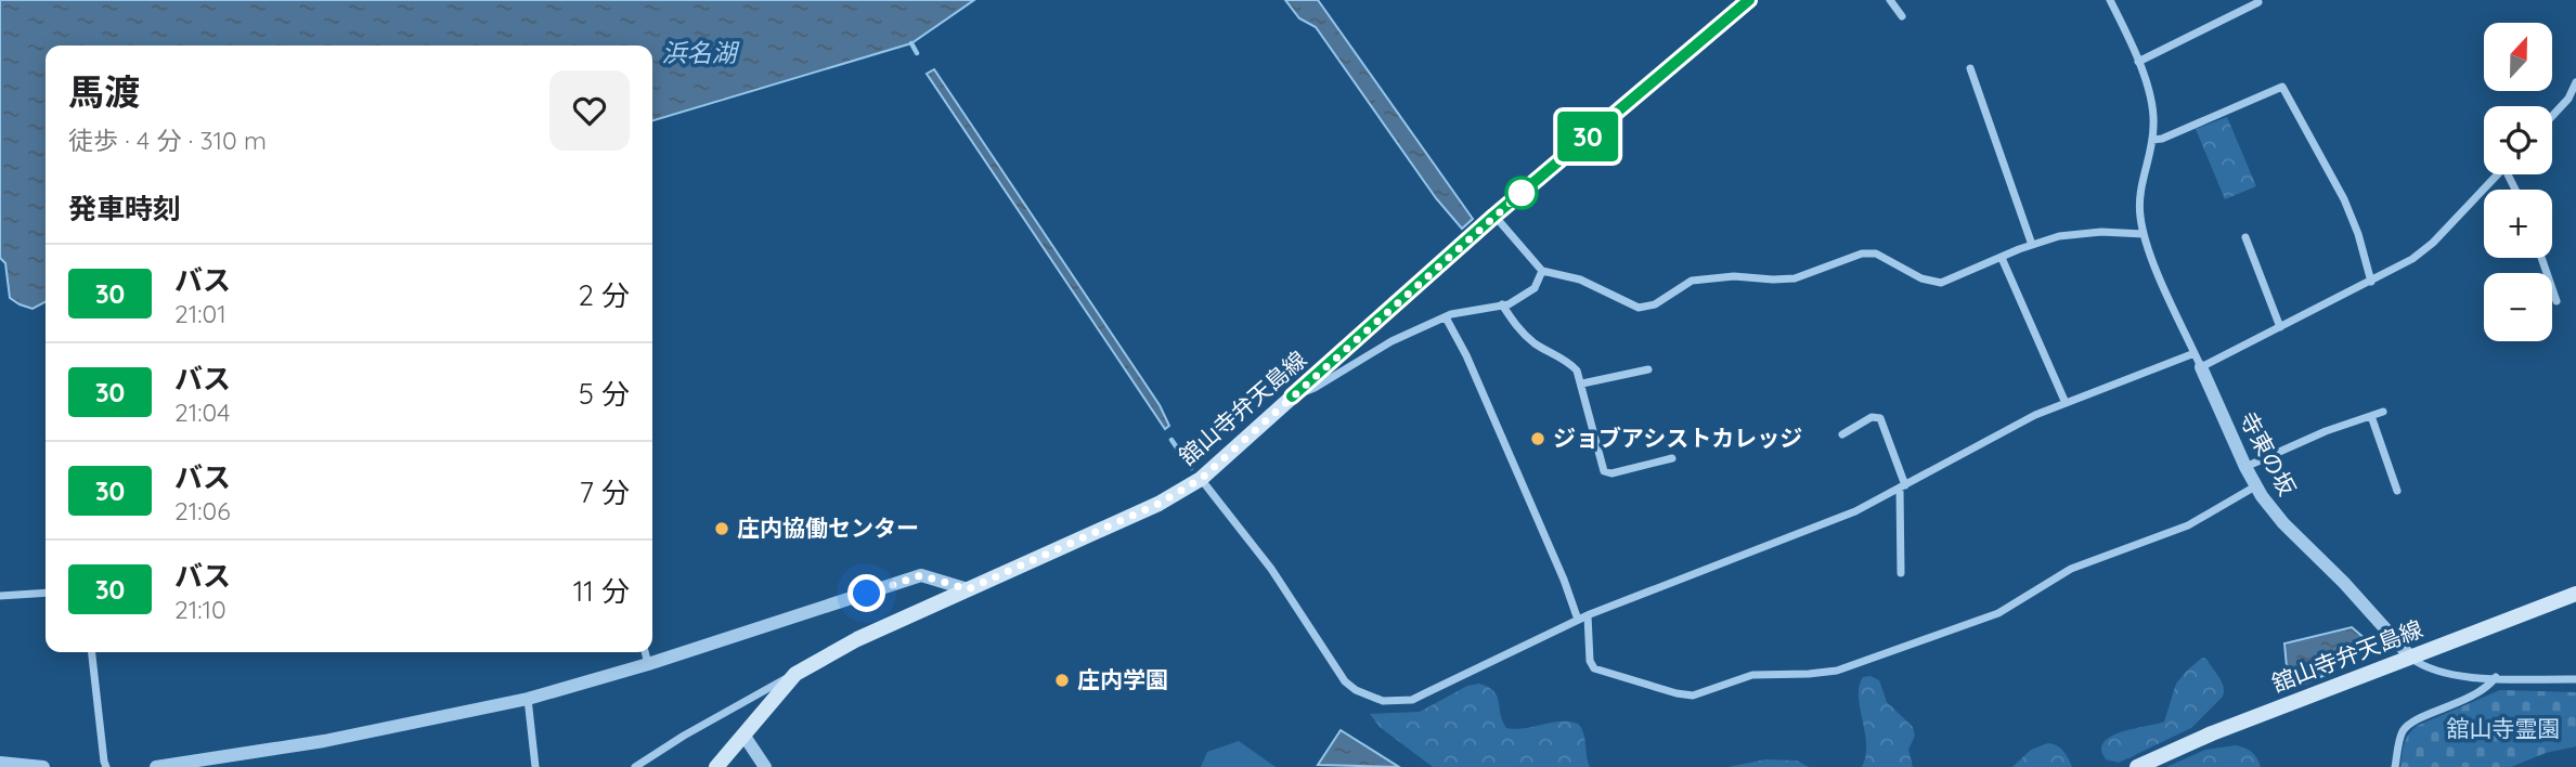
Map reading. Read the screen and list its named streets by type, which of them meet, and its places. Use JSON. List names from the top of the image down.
{
  "streets": {
    "main road": ["舘山寺弁天島線"],
    "street": ["寺東の坂"]
  },
  "crossings": [
    ["舘山寺弁天島線", "寺東の坂"]
  ],
  "water": ["浜名湖"],
  "parks": ["舘山寺霊園"],
  "places": ["ジョブアシストカレッジ", "庄内協働センター", "庄内学園"],
  "lines": ["bus line 30"],
  "north": "top",
  "page": {
    "on_map": "30",
    "map_buttons": ["+", "−"],
    "heading": [
      ["馬渡", "徒歩 · 4 分 · 310 m"],
      "発車時刻"
    ],
    "list": [
      {
        "mark": "30",
        "name": "バス",
        "note": "21:01",
        "value": "2 分"
      },
      {
        "mark": "30",
        "name": "バス",
        "note": "21:04",
        "value": "5 分"
      },
      {
        "mark": "30",
        "name": "バス",
        "note": "21:06",
        "value": "7 分"
      },
      {
        "mark": "30",
        "name": "バス",
        "note": "21:10",
        "value": "11 分"
      }
    ]
  }
}
